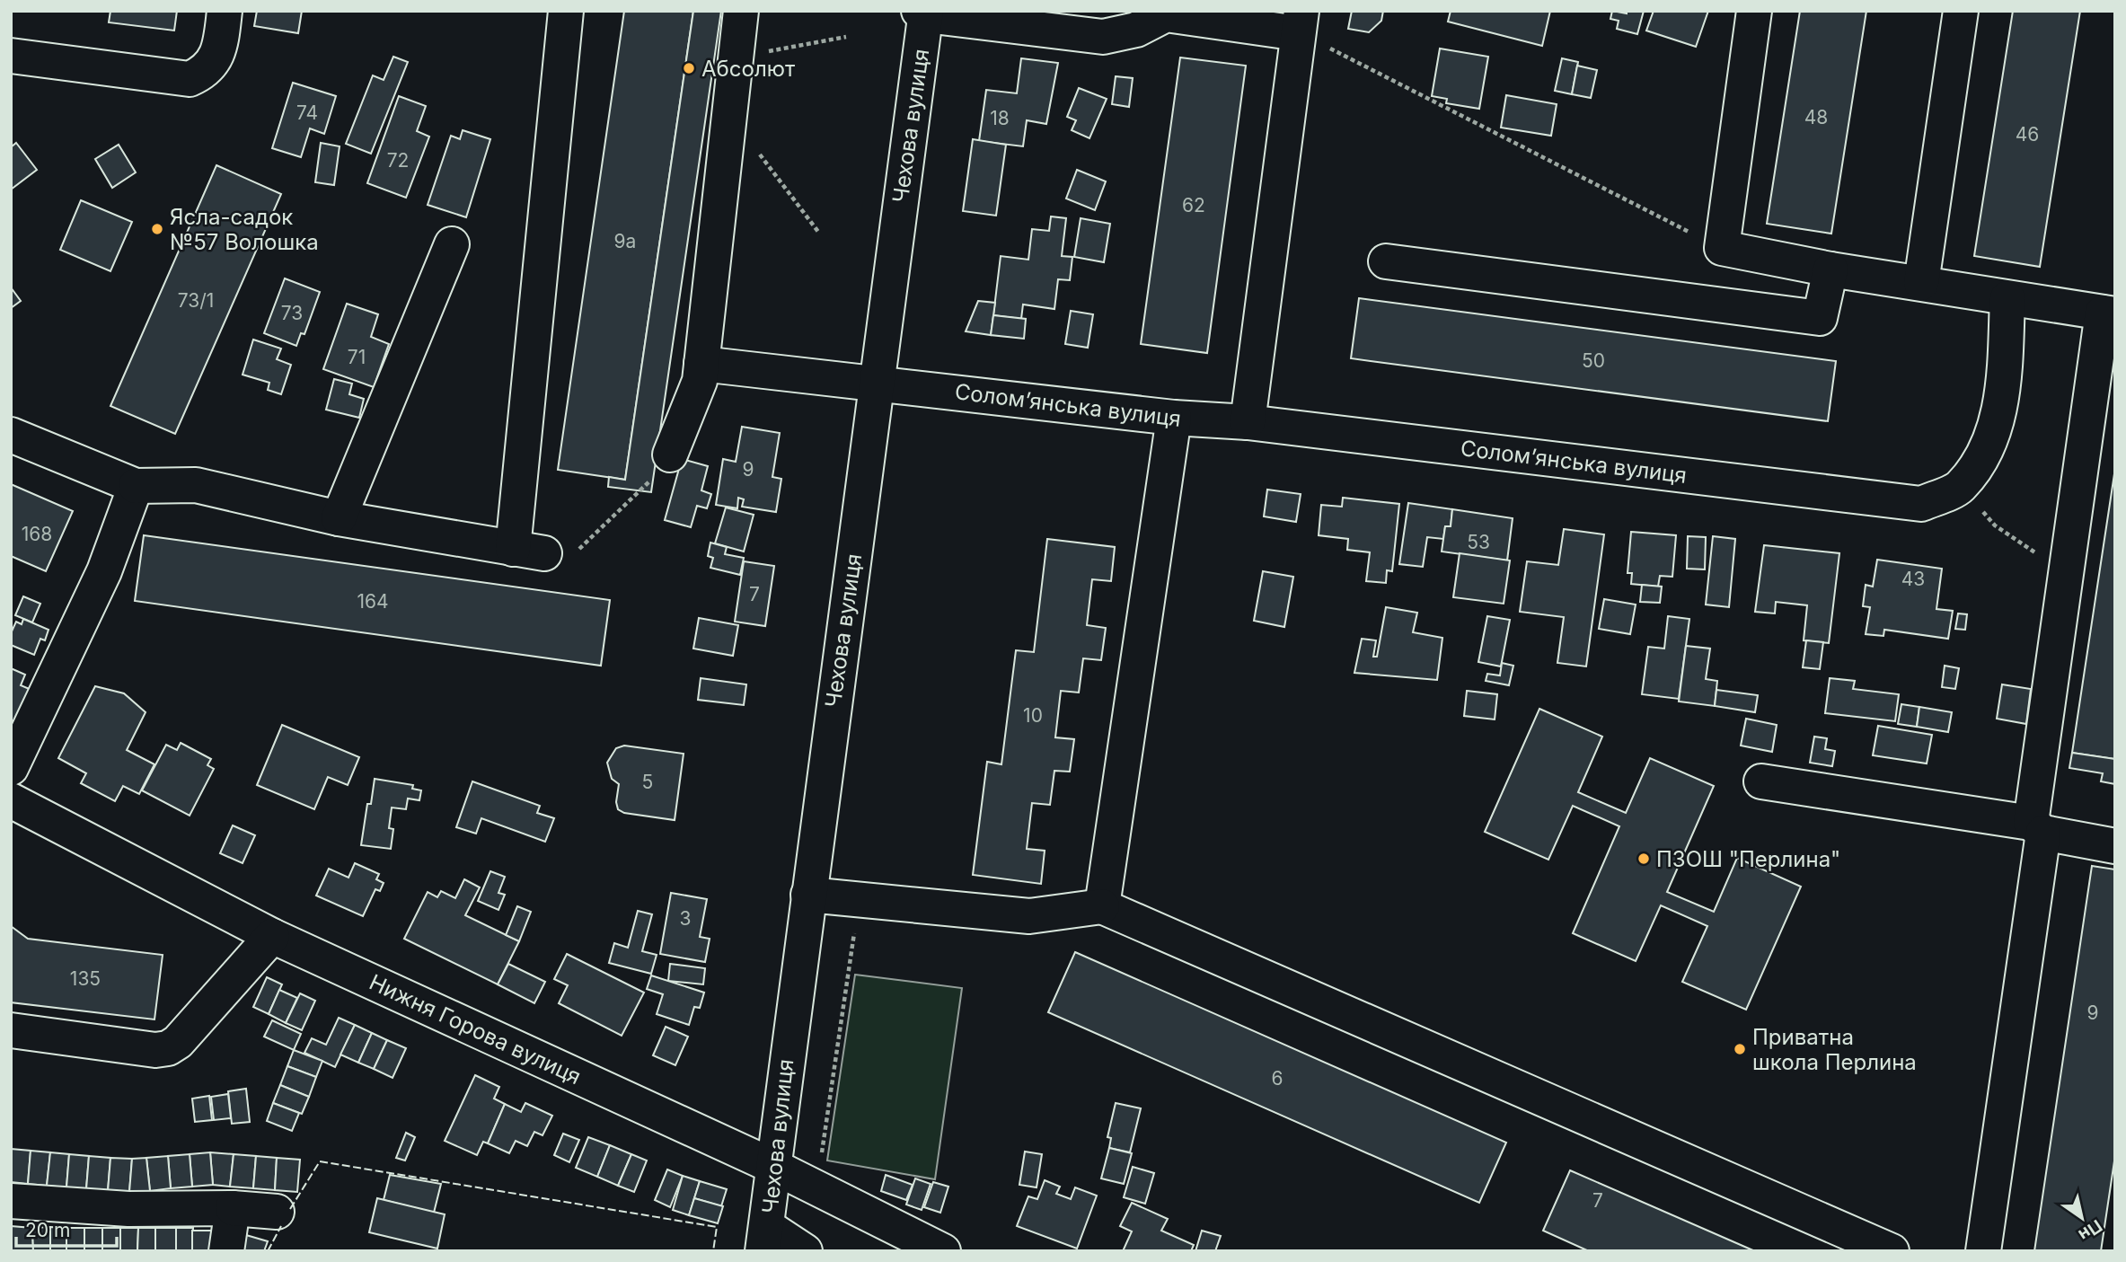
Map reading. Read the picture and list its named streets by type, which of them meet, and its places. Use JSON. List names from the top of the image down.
{
  "streets": {
    "street": ["Чехова вулиця", "Соломʼянська вулиця", "Нижня Горова вулиця"]
  },
  "crossings": [
    ["Чехова вулиця", "Соломʼянська вулиця"],
    ["Чехова вулиця", "Нижня Горова вулиця"]
  ],
  "places": [
    "Абсолют",
    "Ясла-садок №57 Волошка",
    "ПЗОШ \"Перлина\"",
    "Приватна школа Перлина"
  ],
  "house_numbers": [
    "74",
    "48",
    "18",
    "46",
    "72",
    "62",
    "9а",
    "73/1",
    "73",
    "71",
    "50",
    "9",
    "168",
    "53",
    "43",
    "7",
    "164",
    "10",
    "5",
    "3",
    "135",
    "9",
    "6",
    "7"
  ],
  "scale_bar": "20 m",
  "north": "bottom right"
}
